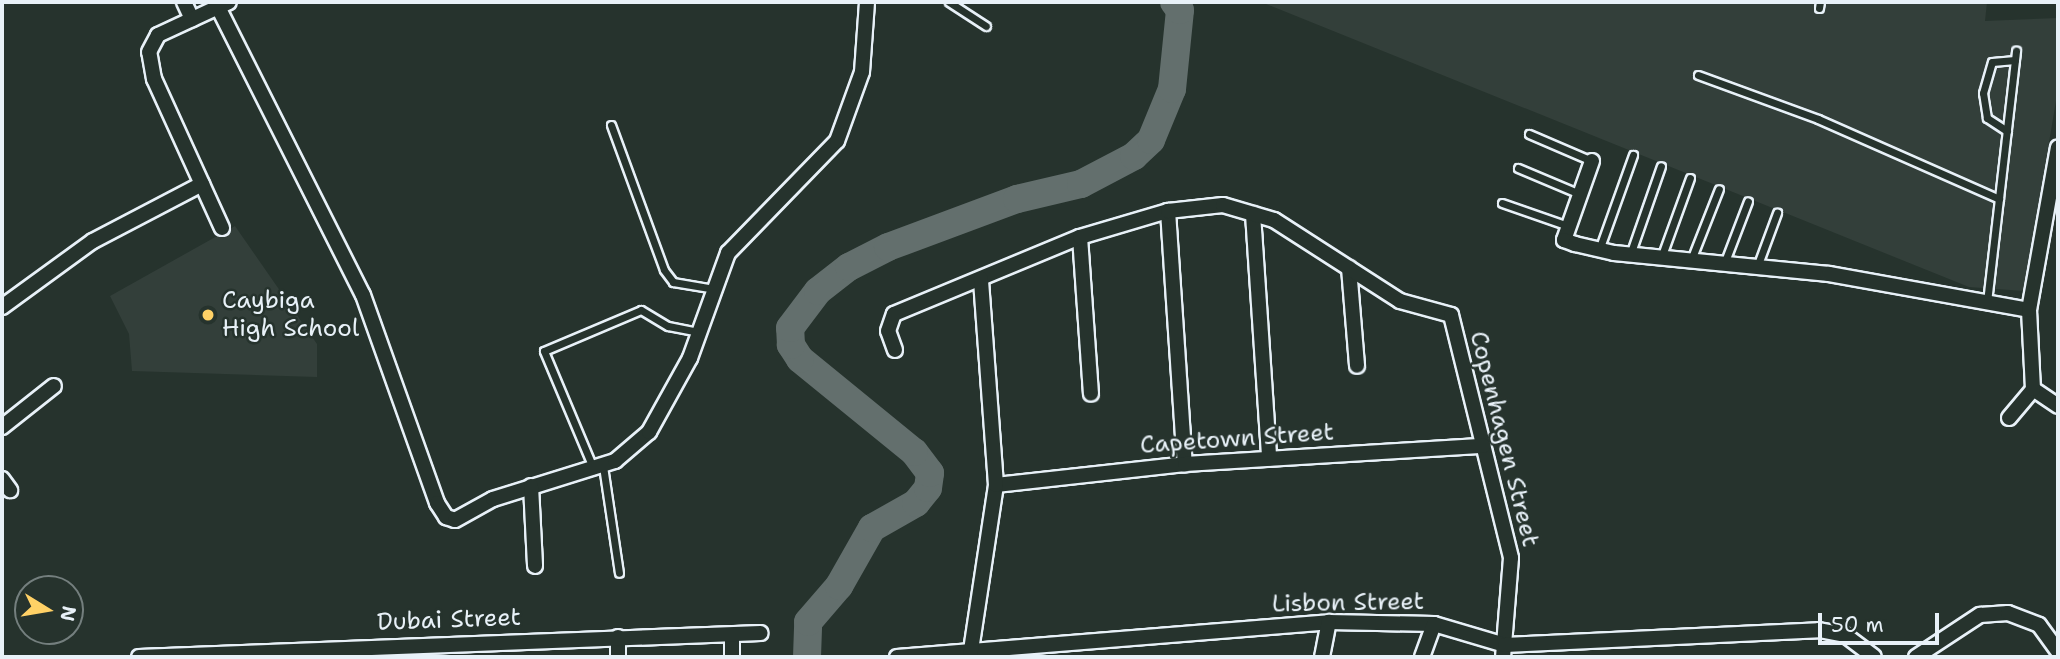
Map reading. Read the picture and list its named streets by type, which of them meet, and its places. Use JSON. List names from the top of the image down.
{
  "streets": {
    "street": [
      "Capetown Street",
      "Copenhagen Street",
      "Lisbon Street",
      "Dubai Street"
    ]
  },
  "crossings": [
    ["Capetown Street", "Copenhagen Street"],
    ["Copenhagen Street", "Lisbon Street"]
  ],
  "places": ["Caybiga High School"],
  "scale_bar": "50 m",
  "north": "right"
}
